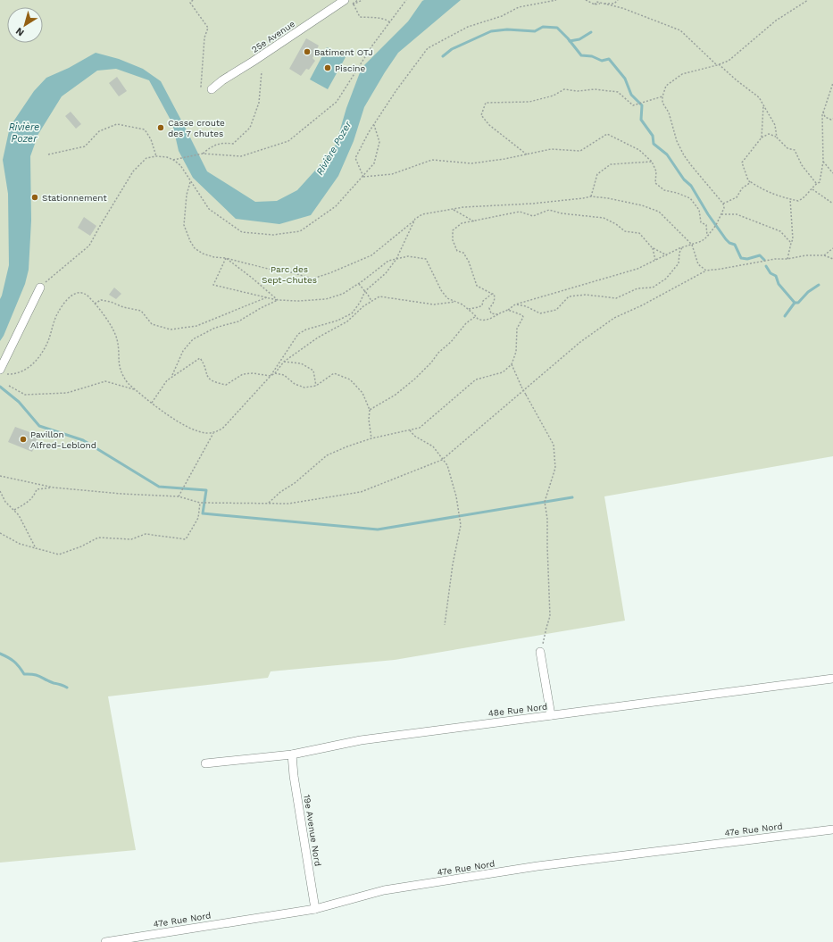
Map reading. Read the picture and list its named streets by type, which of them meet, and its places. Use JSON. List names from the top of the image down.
{
  "streets": {
    "street": [
      "25e Avenue",
      "48e Rue Nord",
      "47e Rue Nord",
      "19e Avenue Nord"
    ]
  },
  "crossings": [
    ["48e Rue Nord", "19e Avenue Nord"],
    ["47e Rue Nord", "19e Avenue Nord"]
  ],
  "water": ["Rivière Pozer"],
  "parks": ["Parc des Sept-Chutes"],
  "places": [
    "Batiment OTJ",
    "Piscine",
    "Casse croute des 7 chutes",
    "Stationnement",
    "Pavillon Alfred-Leblond"
  ],
  "north": "bottom left"
}
